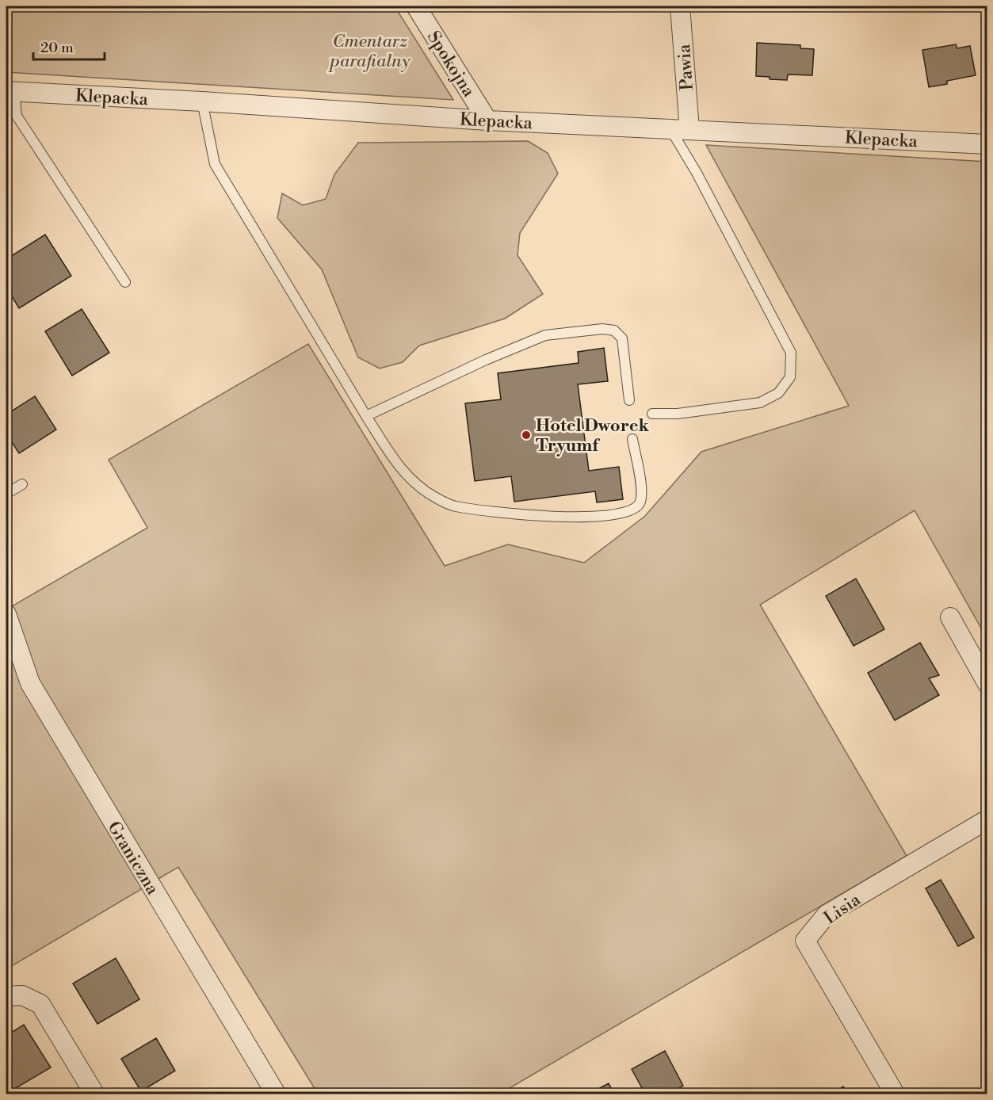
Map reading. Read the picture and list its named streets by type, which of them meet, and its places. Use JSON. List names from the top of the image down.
{
  "streets": {
    "street": [
      "Spokojna",
      "Pawia",
      "Klepacka",
      "Graniczna",
      "Lisia"
    ]
  },
  "crossings": [
    ["Spokojna", "Klepacka"],
    ["Pawia", "Klepacka"]
  ],
  "parks": ["Cmentarz parafialny"],
  "places": ["Hotel Dworek Tryumf"],
  "scale_bar": "20 m"
}
